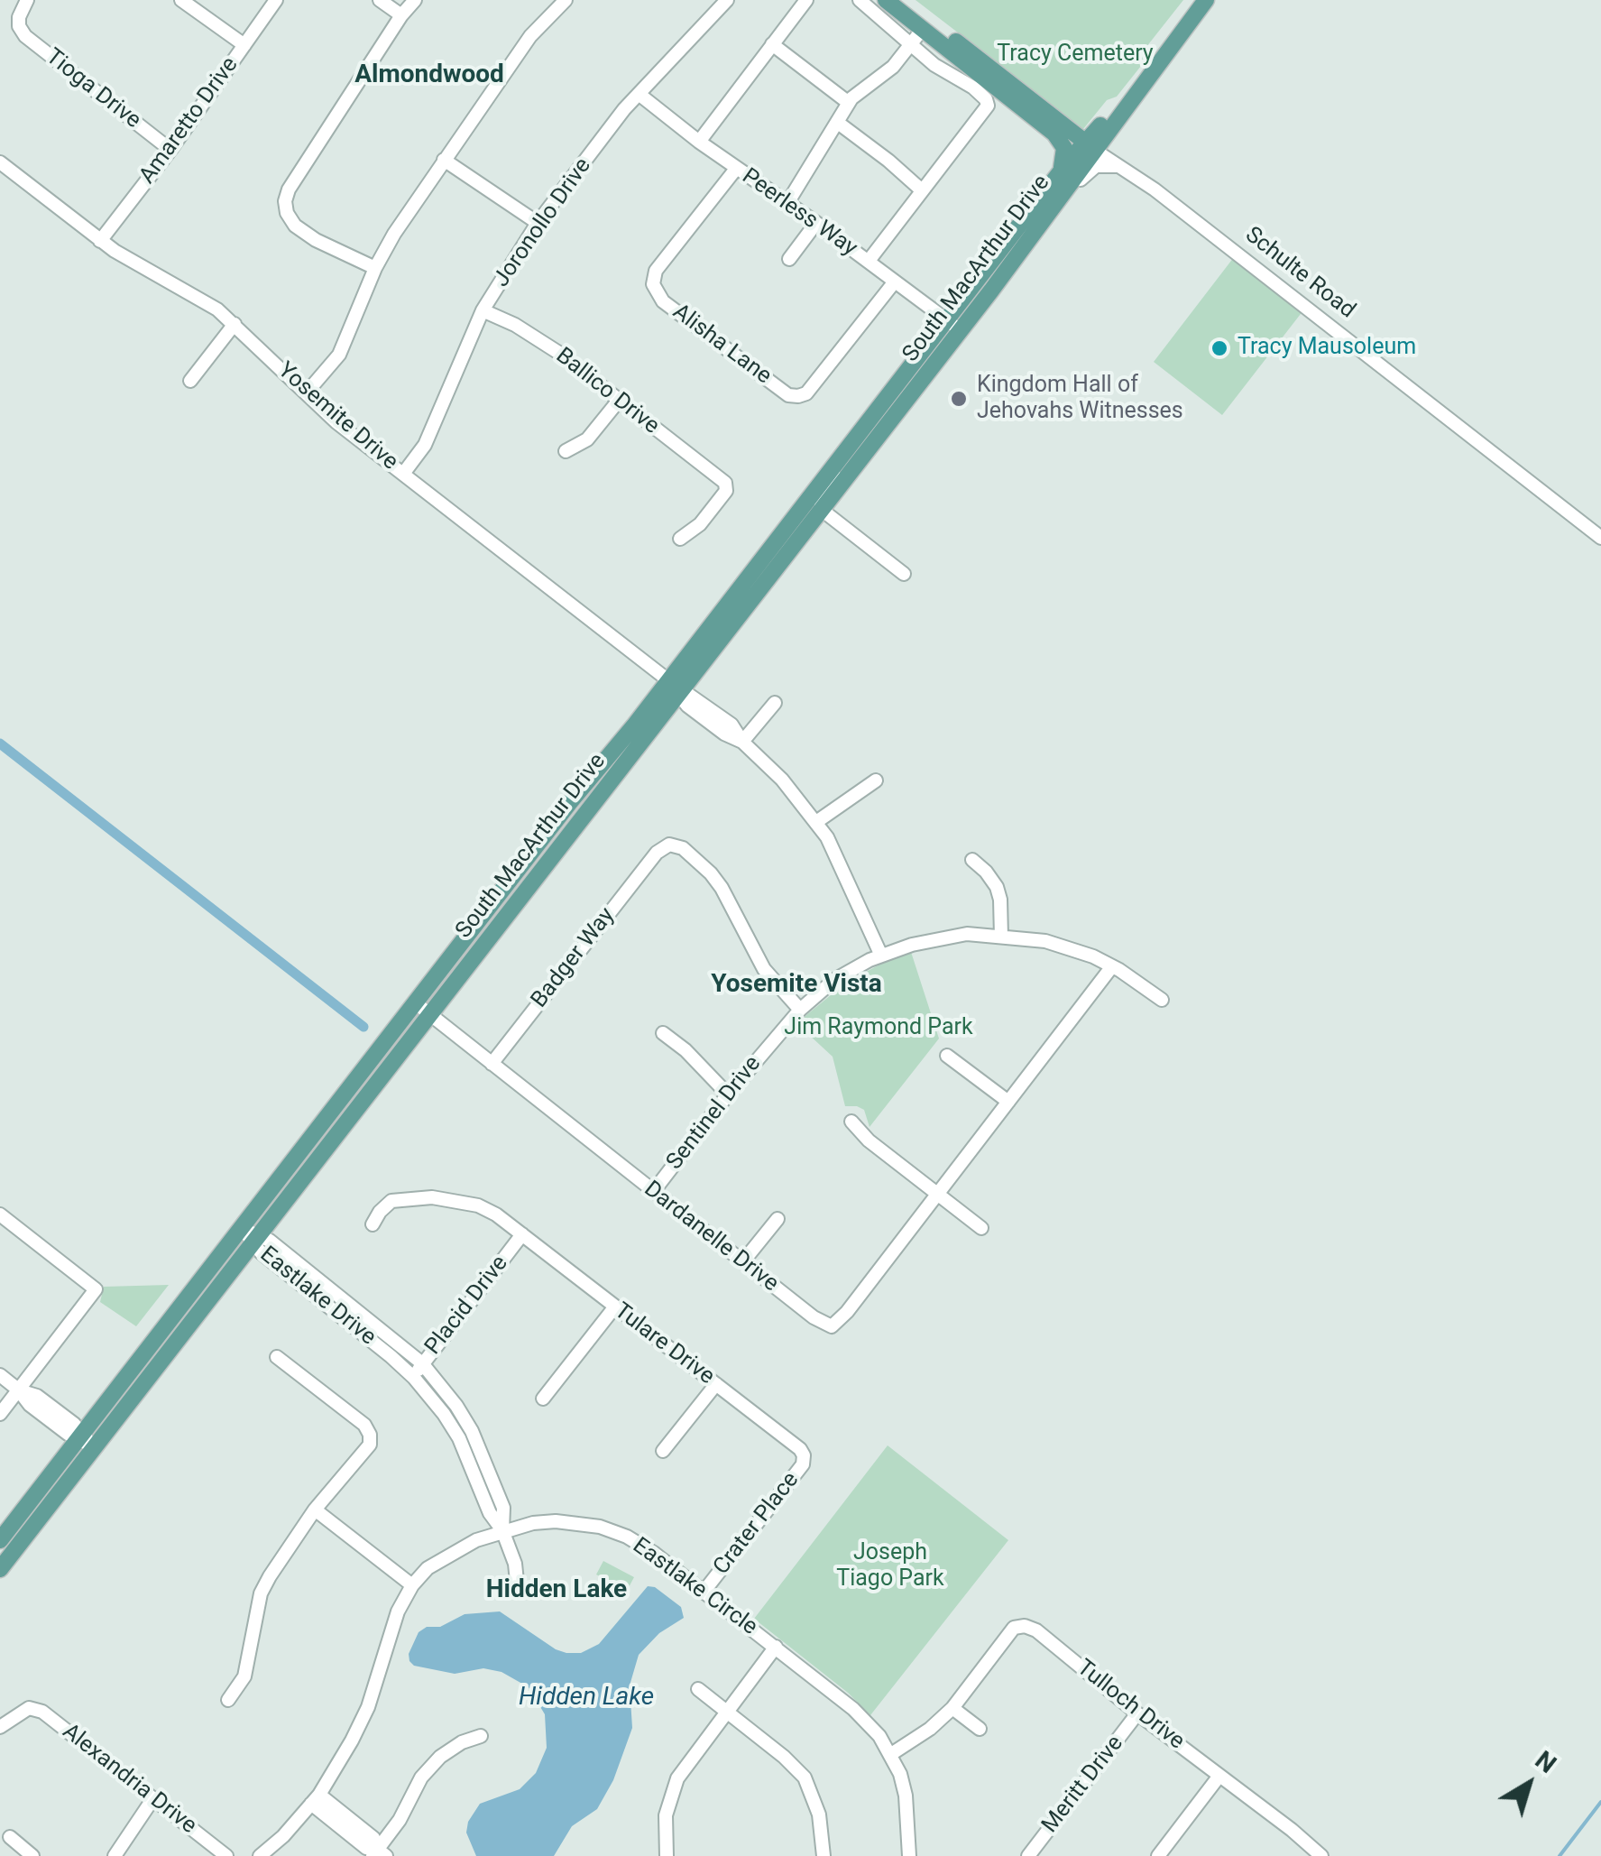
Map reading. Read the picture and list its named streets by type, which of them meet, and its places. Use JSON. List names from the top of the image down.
{
  "streets": {
    "main road": ["South MacArthur Drive", "Schulte Road"],
    "street": [
      "Tioga Drive",
      "Amaretto Drive",
      "Peerless Way",
      "Joronollo Drive",
      "Alisha Lane",
      "Ballico Drive",
      "Yosemite Drive",
      "Badger Way",
      "Sentinel Drive",
      "Dardanelle Drive",
      "Eastlake Drive",
      "Placid Drive",
      "Tulare Drive",
      "Crater Place",
      "Eastlake Circle",
      "Tulloch Drive",
      "Alexandria Drive",
      "Meritt Drive"
    ]
  },
  "crossings": [
    ["Tioga Drive", "Amaretto Drive"],
    ["Amaretto Drive", "Yosemite Drive"],
    ["Peerless Way", "Joronollo Drive"],
    ["Peerless Way", "South MacArthur Drive"],
    ["Peerless Way", "Alisha Lane"],
    ["Joronollo Drive", "Ballico Drive"],
    ["Joronollo Drive", "Yosemite Drive"],
    ["South MacArthur Drive", "Schulte Road"],
    ["South MacArthur Drive", "Yosemite Drive"],
    ["South MacArthur Drive", "Dardanelle Drive"],
    ["South MacArthur Drive", "Eastlake Drive"],
    ["Yosemite Drive", "Sentinel Drive"],
    ["Badger Way", "Sentinel Drive"],
    ["Badger Way", "Dardanelle Drive"],
    ["Sentinel Drive", "Dardanelle Drive"],
    ["Eastlake Drive", "Placid Drive"],
    ["Eastlake Drive", "Eastlake Circle"],
    ["Placid Drive", "Tulare Drive"],
    ["Tulare Drive", "Crater Place"],
    ["Crater Place", "Eastlake Circle"],
    ["Eastlake Circle", "Tulloch Drive"],
    ["Tulloch Drive", "Meritt Drive"]
  ],
  "districts": ["Almondwood", "Yosemite Vista", "Hidden Lake"],
  "water": ["Hidden Lake"],
  "parks": ["Tracy Cemetery", "Jim Raymond Park", "Joseph Tiago Park"],
  "places": ["Tracy Mausoleum", "Kingdom Hall of Jehovahs Witnesses"],
  "north": "top right"
}
